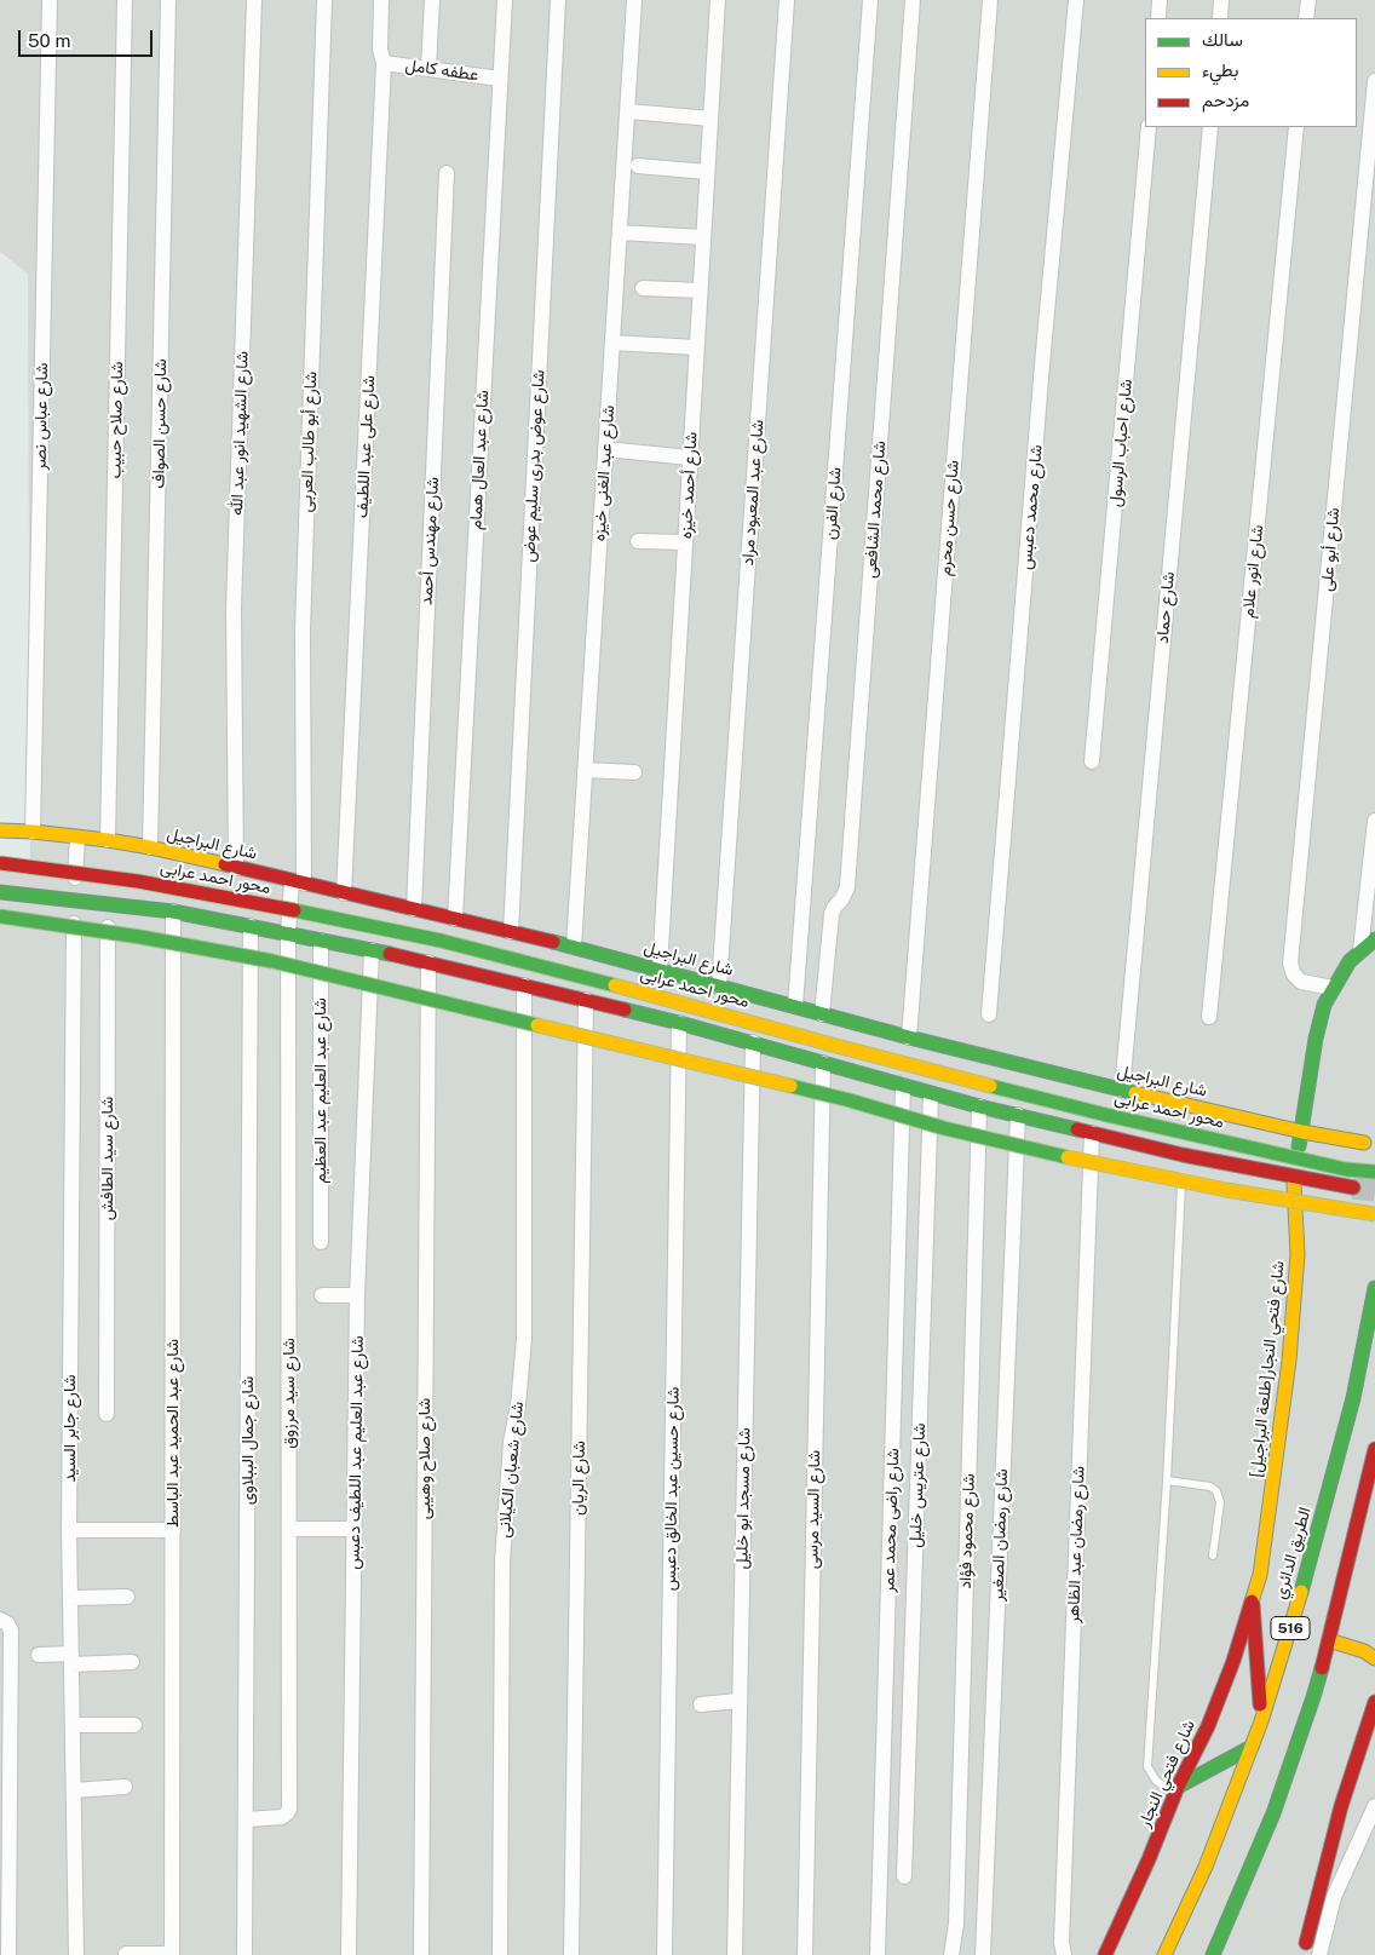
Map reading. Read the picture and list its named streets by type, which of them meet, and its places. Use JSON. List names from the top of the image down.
{
  "streets": {
    "main road": [
      "شارع البراجيل",
      "محور احمد عرابى",
      "شارع فتحي النجار[طلعة البراجيل]",
      "الطريق الدائري",
      "516",
      "شارع فتحي النجار"
    ],
    "street": [
      "عطفه كامل",
      "شارع عباس نصر",
      "شارع صلاح حبيب",
      "شارع حسن الصواف",
      "شارع الشهيد انور عبد الله",
      "شارع أبو طالب العربى",
      "شارع احباب الرسول",
      "شارع على عبد اللطيف",
      "شارع عبد العال همام",
      "شارع عوض بدرى سليم عوض",
      "شارع عبد الغنى خيزه",
      "شارع أحمد خيزه",
      "شارع عبد المعبود مراد",
      "شارع الفرن",
      "شارع محمد دعبس",
      "شارع محمد الشافعى",
      "شارع حسن محرم",
      "شارع مهندس أحمد",
      "شارع أبو على",
      "شارع انور علام",
      "شارع حماد",
      "شارع عبد العليم عبد العظيم",
      "شارع سيد الطافش",
      "شارع سيد مرزوق",
      "شارع جابر السيد",
      "شارع عبد الحميد عبد الباسط",
      "شارع جمال الببلاوى",
      "شارع عبد العليم عبد اللطيف دعبس",
      "شارع صلاح وهيبى",
      "شارع شعبان الكيلانى",
      "شارع الريان",
      "شارع عتريس خليل",
      "شارع حسين عبد الخالق دعبس",
      "شارع مسجد ابو خليل",
      "شارع السيد مرسى",
      "شارع راضى محمد عمر",
      "شارع محمود فؤاد",
      "شارع رمضان الصغير",
      "شارع رمضان عبد الظاهر"
    ]
  },
  "crossings": [
    ["عطفه كامل", "شارع على عبد اللطيف"],
    ["عطفه كامل", "شارع عبد العال همام"],
    ["شارع عباس نصر", "شارع البراجيل"],
    ["شارع صلاح حبيب", "شارع البراجيل"],
    ["شارع حسن الصواف", "شارع البراجيل"],
    ["شارع الشهيد انور عبد الله", "شارع البراجيل"],
    ["شارع أبو طالب العربى", "شارع البراجيل"],
    ["شارع أبو طالب العربى", "شارع سيد مرزوق"],
    ["شارع على عبد اللطيف", "شارع البراجيل"],
    ["شارع عبد العال همام", "شارع البراجيل"],
    ["شارع عوض بدرى سليم عوض", "شارع البراجيل"],
    ["شارع عبد الغنى خيزه", "شارع البراجيل"],
    ["شارع أحمد خيزه", "شارع البراجيل"],
    ["شارع عبد المعبود مراد", "شارع البراجيل"],
    ["شارع الفرن", "شارع البراجيل"],
    ["شارع محمد الشافعى", "شارع البراجيل"],
    ["شارع حسن محرم", "شارع البراجيل"],
    ["شارع مهندس أحمد", "شارع البراجيل"],
    ["شارع أبو على", "شارع فتحي النجار[طلعة البراجيل]"],
    ["شارع حماد", "شارع البراجيل"],
    ["شارع البراجيل", "شارع فتحي النجار[طلعة البراجيل]"],
    ["شارع البراجيل", "شارع جابر السيد"],
    ["شارع فتحي النجار[طلعة البراجيل]", "شارع فتحي النجار"],
    ["شارع سيد مرزوق", "شارع جمال الببلاوى"]
  ],
  "legend": ["سالك", "بطيء", "مزدحم"],
  "scale_bar": "50 m"
}
